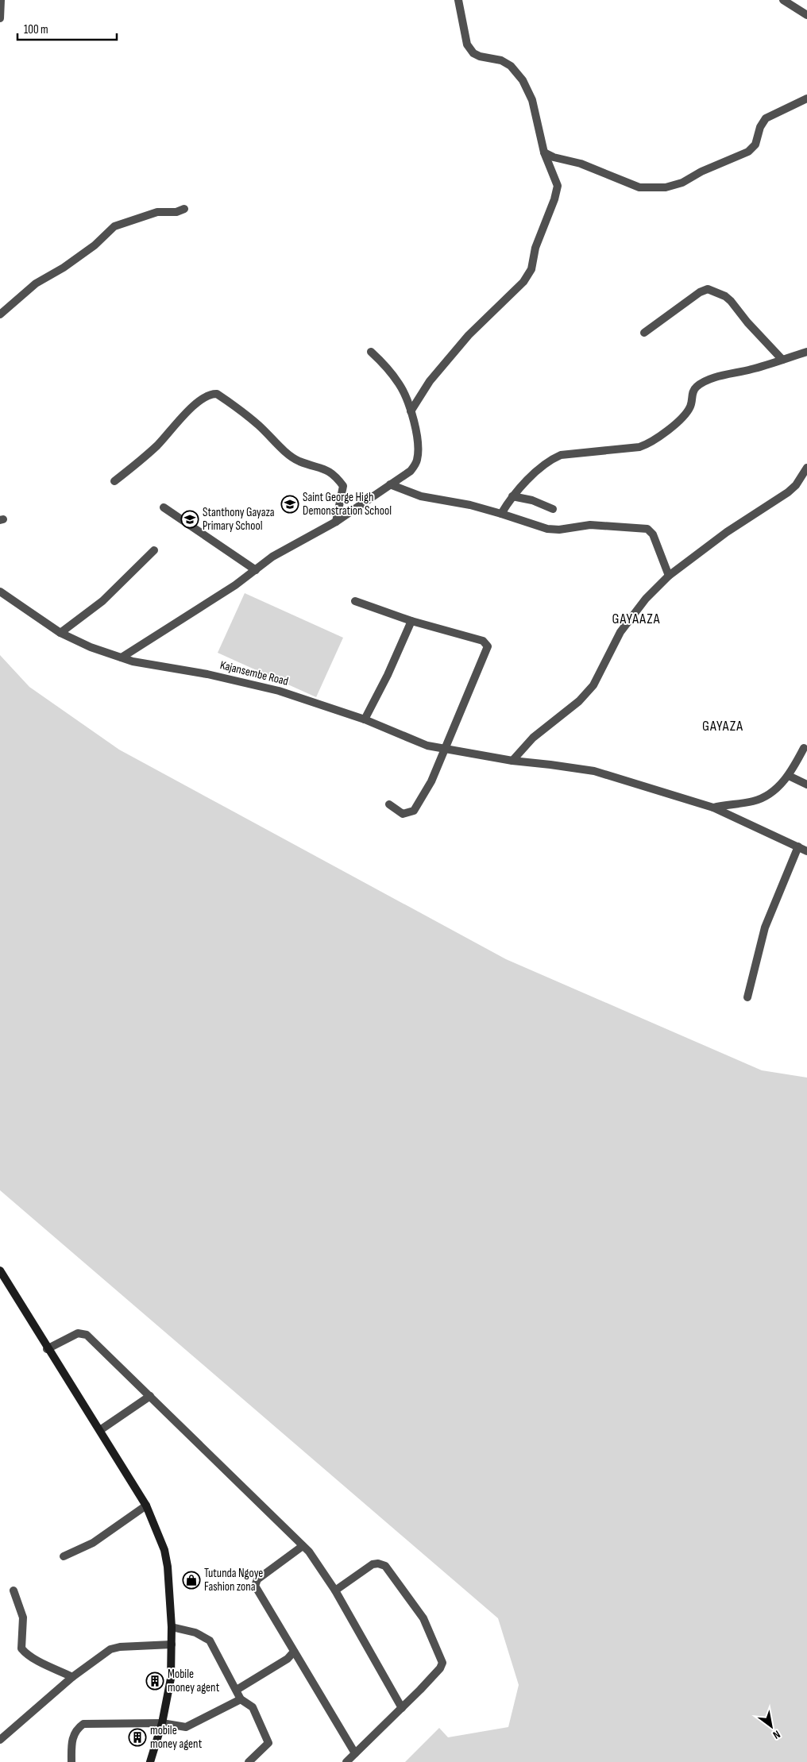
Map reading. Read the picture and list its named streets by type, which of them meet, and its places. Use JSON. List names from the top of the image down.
{
  "streets": {
    "street": ["Kajansembe Road"]
  },
  "districts": ["GAYAAZA", "GAYAZA"],
  "places": {
    "school or university": ["Saint George High Demonstration School", "Stanthony Gayaza Primary School"],
    "shop": ["Tutunda Ngoye Fashion zona"],
    "building": ["Mobile money agent", "mobile money agent"]
  },
  "scale_bar": "100 m",
  "north": "bottom right"
}
